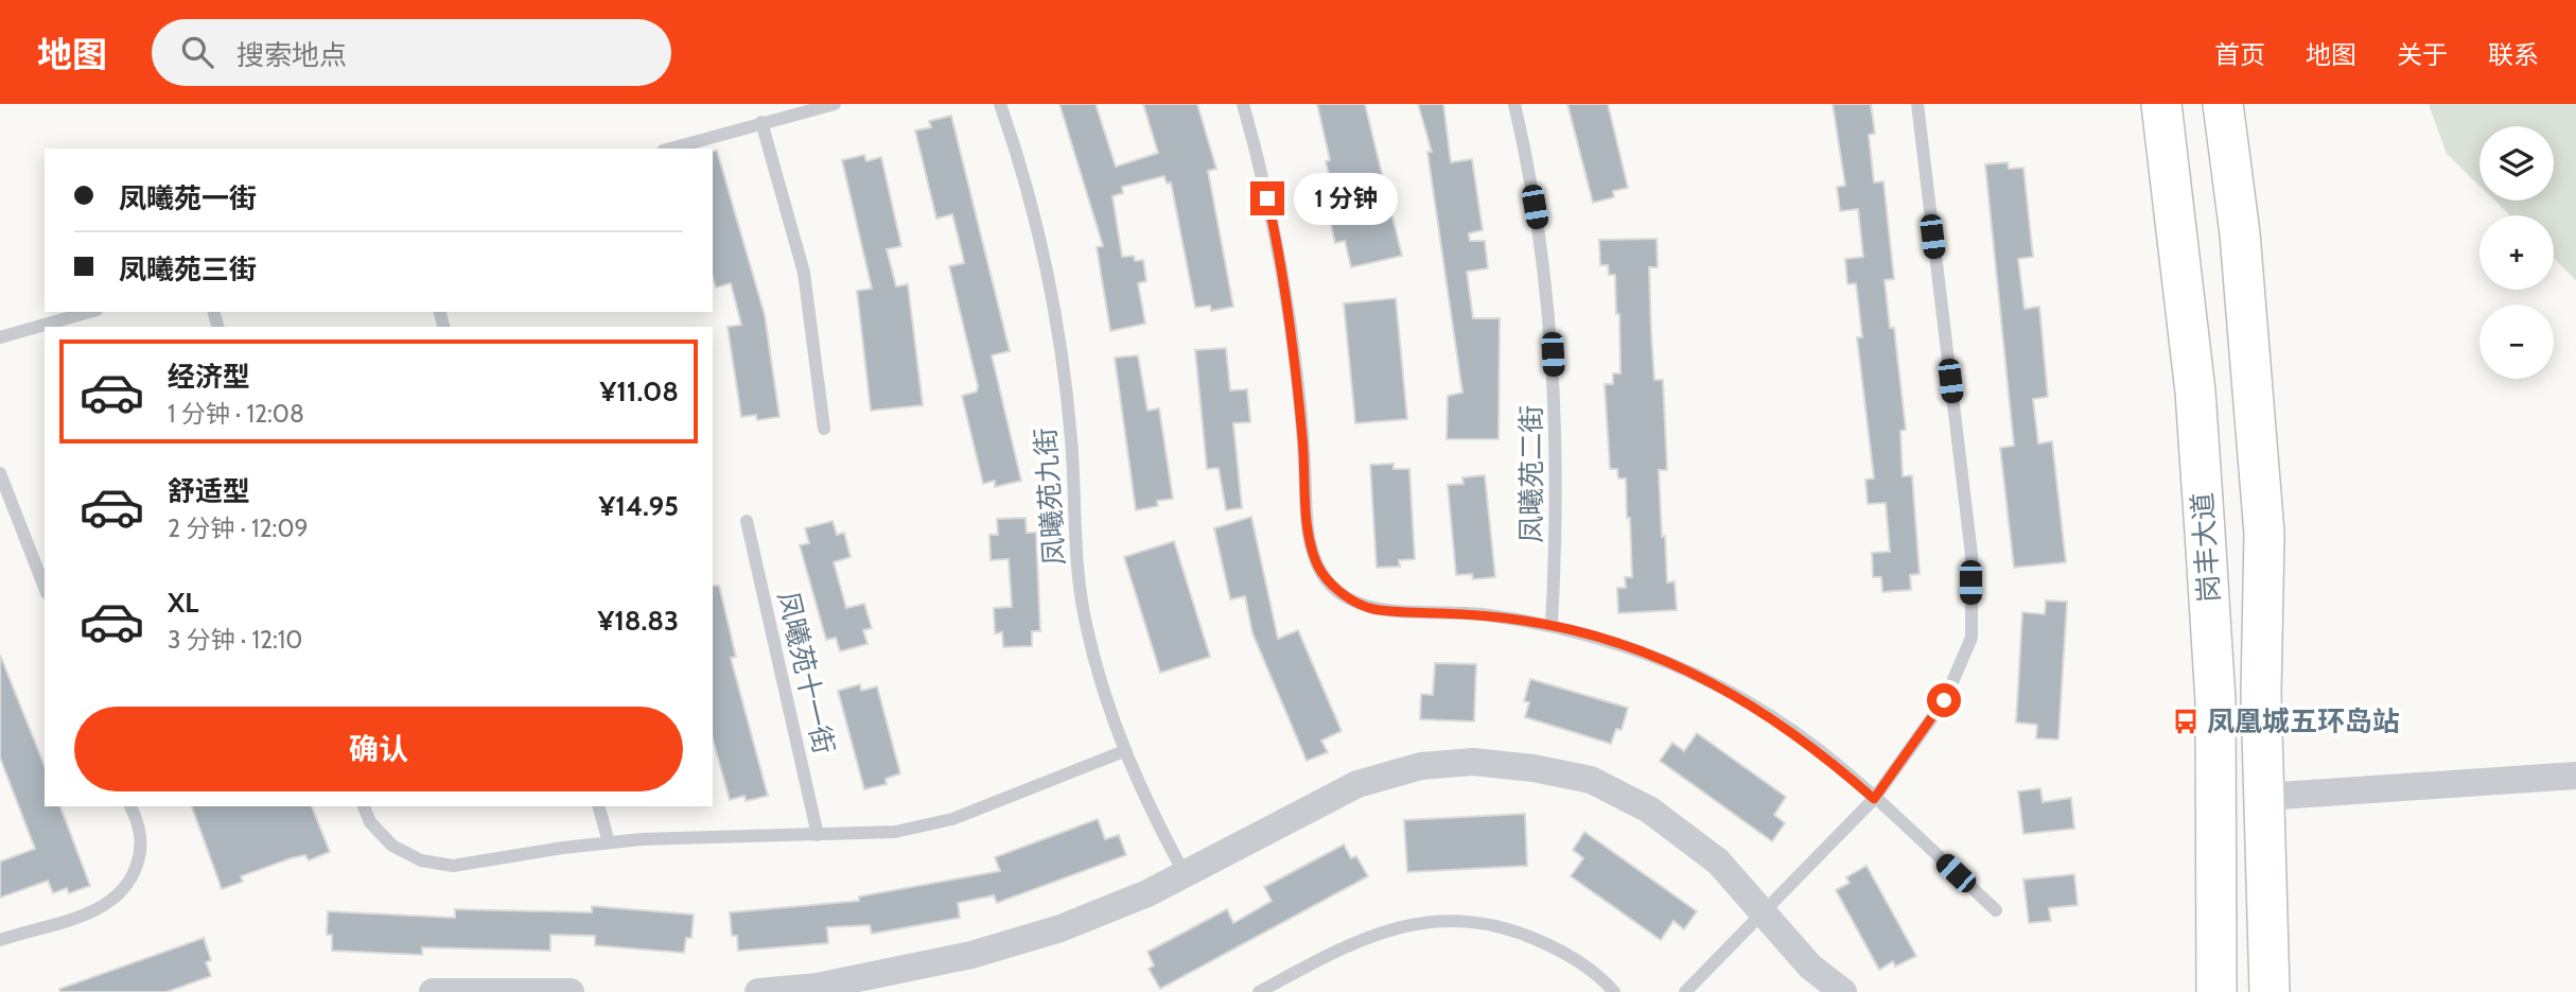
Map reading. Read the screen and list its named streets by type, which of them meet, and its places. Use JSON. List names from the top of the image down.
{
  "streets": {
    "main road": ["岗丰大道"],
    "lane": ["凤曦苑二街", "凤曦苑九街", "凤曦苑十一街"]
  },
  "places": {
    "bus stop": ["凤凰城五环岛站"]
  },
  "page": {
    "header": "地图",
    "search": "搜索地点",
    "nav": [
      "首页",
      "地图",
      "关于",
      "联系"
    ],
    "map_buttons": ["+", "−"],
    "banner": ["凤曦苑一街", "凤曦苑三街"],
    "bubble": "1 分钟",
    "list": [
      {
        "name": "经济型",
        "note": "1 分钟 · 12:08",
        "value": "¥11.08"
      },
      {
        "name": "舒适型",
        "note": "2 分钟 · 12:09",
        "value": "¥14.95"
      },
      {
        "name": "XL",
        "note": "3 分钟 · 12:10",
        "value": "¥18.83"
      }
    ],
    "buttons": "确认"
  }
}
